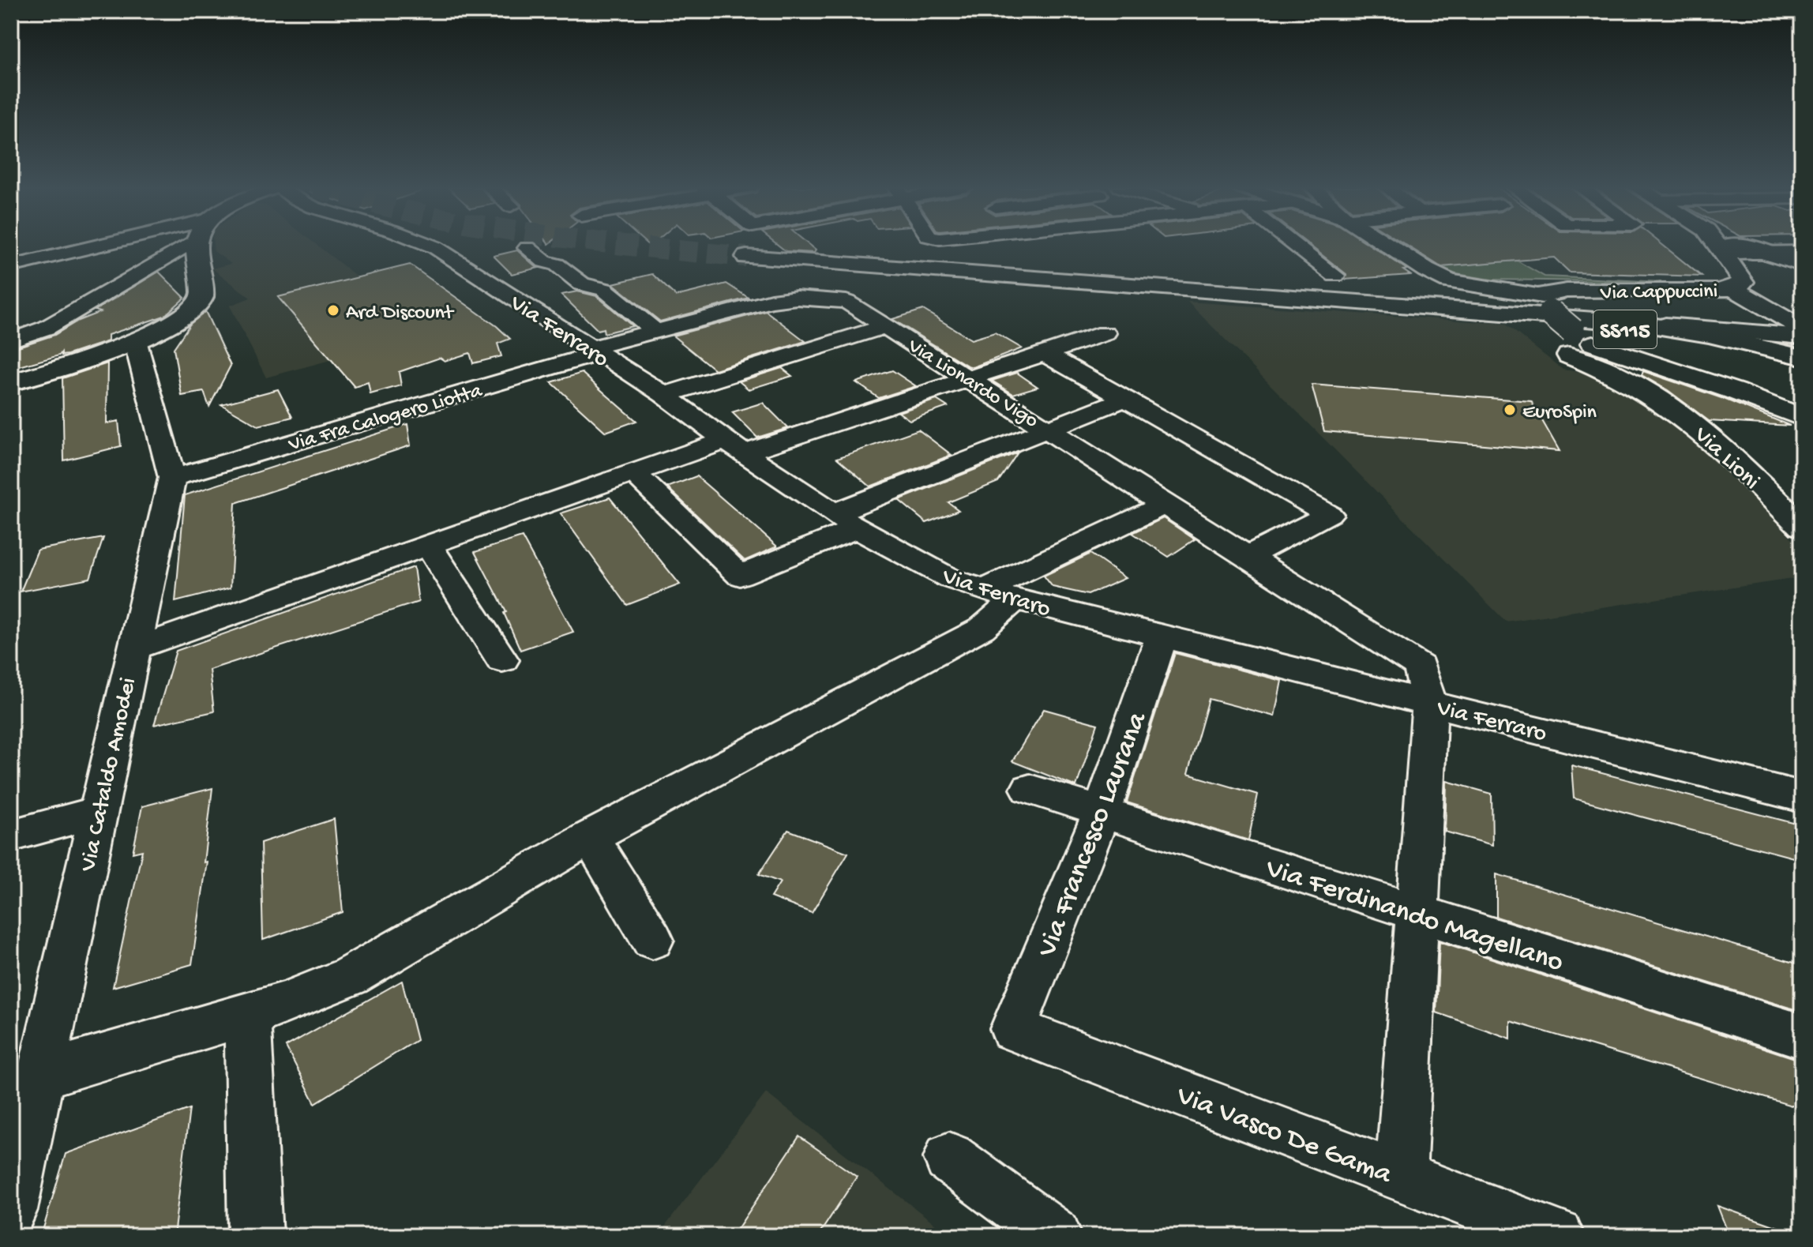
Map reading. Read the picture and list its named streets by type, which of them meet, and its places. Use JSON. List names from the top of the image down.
{
  "streets": {
    "street": [
      "Via Cappuccini",
      "Via Ferraro",
      "SS115",
      "Via Lionardo Vigo",
      "Via Fra Calogero Liotta",
      "Via Lioni",
      "Via Cataldo Amodei",
      "Via Francesco Laurana",
      "Via Ferdinando Magellano",
      "Via Vasco De Gama"
    ]
  },
  "crossings": [
    ["Via Ferraro", "Via Lionardo Vigo"],
    ["Via Ferraro", "Via Fra Calogero Liotta"],
    ["Via Ferraro", "Via Francesco Laurana"],
    ["Via Lionardo Vigo", "Via Fra Calogero Liotta"],
    ["Via Lionardo Vigo", "Via Ferdinando Magellano"],
    ["Via Lionardo Vigo", "Via Vasco De Gama"],
    ["Via Fra Calogero Liotta", "Via Cataldo Amodei"],
    ["Via Francesco Laurana", "Via Ferdinando Magellano"],
    ["Via Francesco Laurana", "Via Vasco De Gama"]
  ],
  "places": ["Ard Discount", "EuroSpin"]
}
